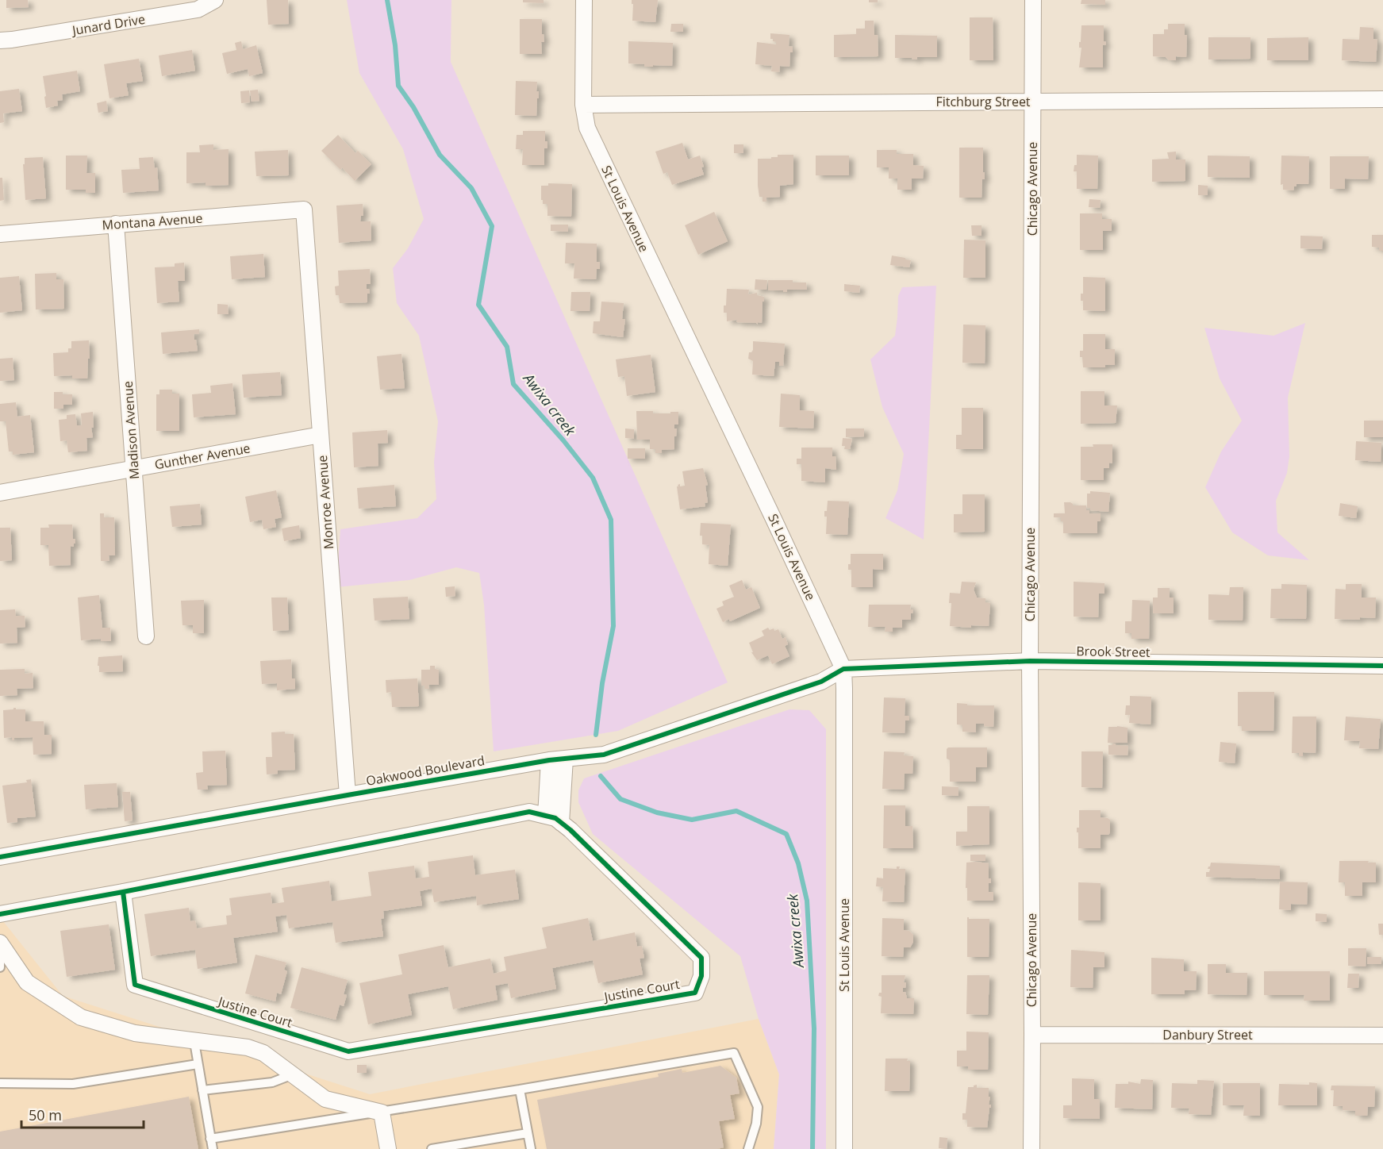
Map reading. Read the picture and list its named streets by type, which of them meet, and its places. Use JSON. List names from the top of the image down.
{
  "streets": {
    "street": [
      "Junard Drive",
      "Fitchburg Street",
      "Chicago Avenue",
      "St Louis Avenue",
      "Montana Avenue",
      "Madison Avenue",
      "Gunther Avenue",
      "Monroe Avenue",
      "Brook Street",
      "Oakwood Boulevard",
      "Justine Court",
      "Danbury Street"
    ]
  },
  "crossings": [
    ["Fitchburg Street", "Chicago Avenue"],
    ["Fitchburg Street", "St Louis Avenue"],
    ["Chicago Avenue", "Brook Street"],
    ["Chicago Avenue", "Danbury Street"],
    ["St Louis Avenue", "Brook Street"],
    ["St Louis Avenue", "Oakwood Boulevard"],
    ["Montana Avenue", "Madison Avenue"],
    ["Montana Avenue", "Monroe Avenue"],
    ["Madison Avenue", "Gunther Avenue"],
    ["Gunther Avenue", "Monroe Avenue"],
    ["Monroe Avenue", "Oakwood Boulevard"],
    ["Brook Street", "Oakwood Boulevard"]
  ],
  "water": ["Awixa creek"],
  "scale_bar": "50 m"
}
